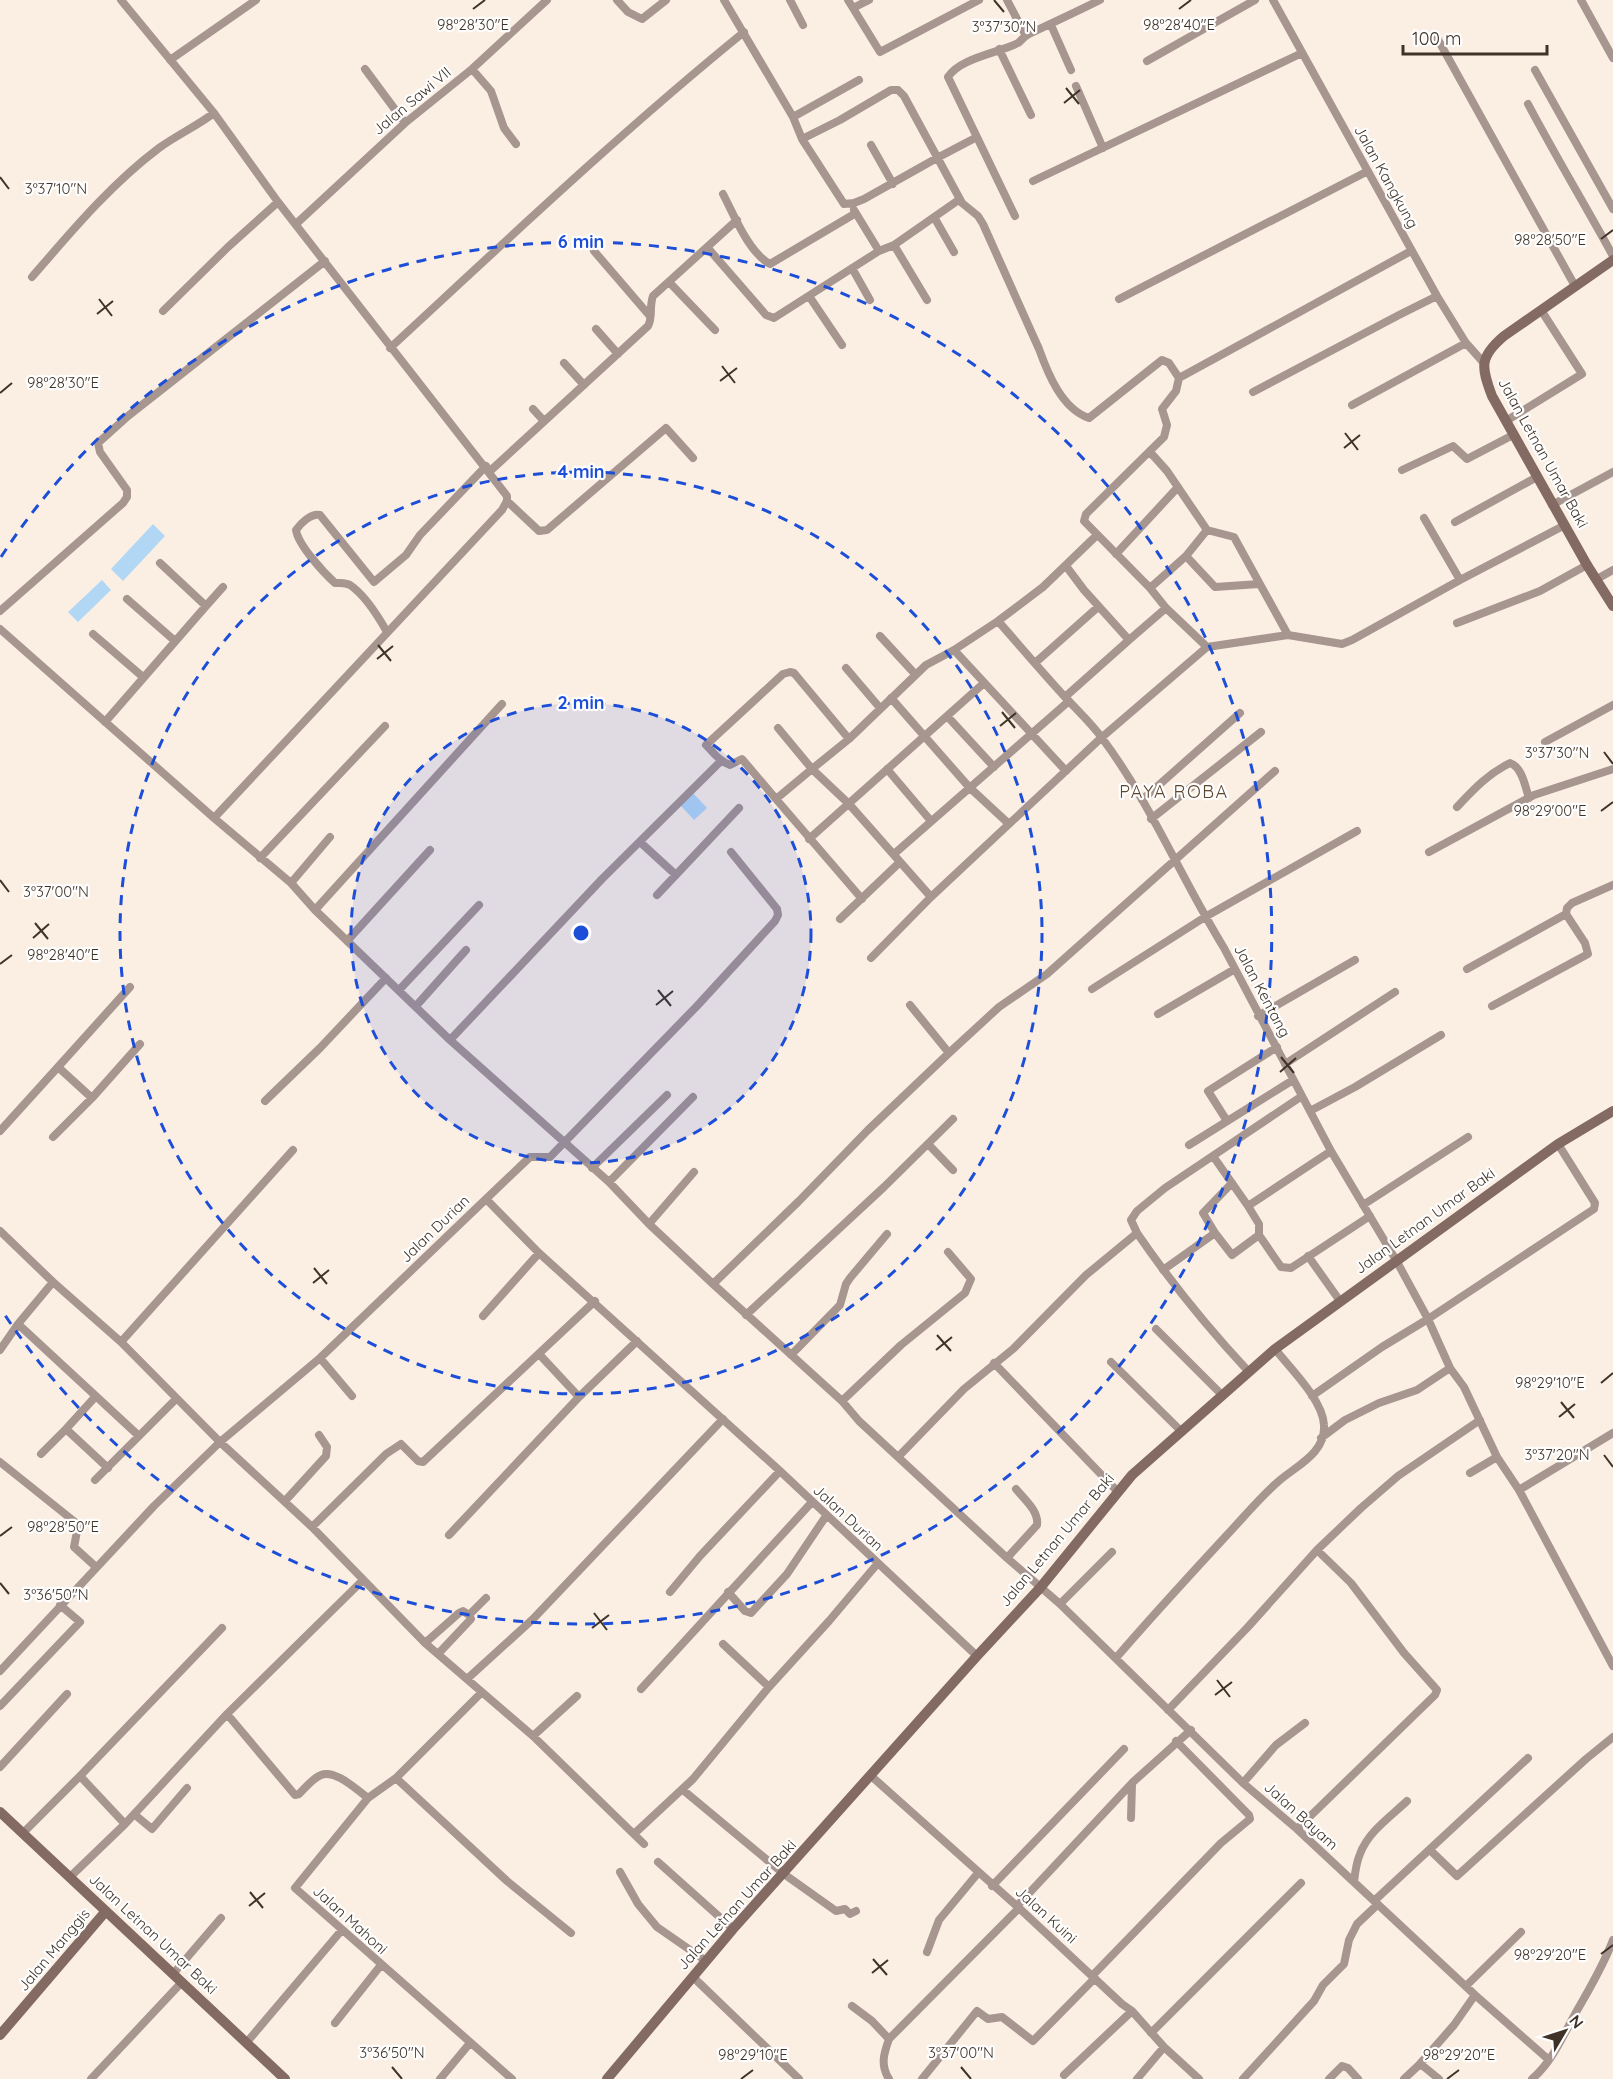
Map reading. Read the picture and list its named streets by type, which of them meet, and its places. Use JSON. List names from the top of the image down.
{
  "streets": {
    "street": [
      "Jalan Sawi VII",
      "Jalan Kangkung",
      "Jalan Letnan Umar Baki",
      "Jalan Kentang",
      "Jalan Durian",
      "Jalan Bayam",
      "Jalan Kuini",
      "Jalan Mahoni",
      "Jalan Manggis"
    ]
  },
  "crossings": [
    ["Jalan Kangkung", "Jalan Letnan Umar Baki"],
    ["Jalan Letnan Umar Baki", "Jalan Kentang"],
    ["Jalan Letnan Umar Baki", "Jalan Durian"],
    ["Jalan Letnan Umar Baki", "Jalan Bayam"],
    ["Jalan Letnan Umar Baki", "Jalan Kuini"],
    ["Jalan Letnan Umar Baki", "Jalan Manggis"]
  ],
  "districts": ["PAYA ROBA"],
  "scale_bar": "100 m",
  "north": "top right",
  "coordinates": [
    "98°28'30\"E",
    "98°28'40\"E",
    "3°37'30\"N",
    "3°37'10\"N",
    "98°28'50\"E",
    "98°29'00\"E",
    "3°37'00\"N",
    "98°29'10\"E",
    "3°37'20\"N",
    "3°36'50\"N",
    "98°29'20\"E"
  ],
  "rings": ["6 min", "4 min", "2 min"]
}
